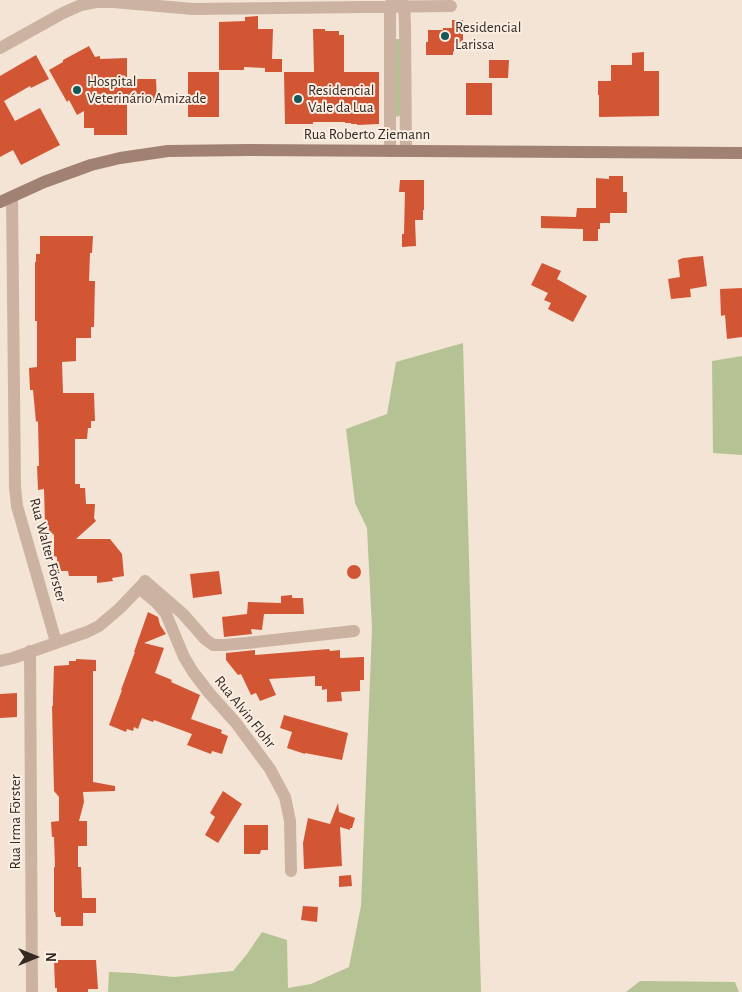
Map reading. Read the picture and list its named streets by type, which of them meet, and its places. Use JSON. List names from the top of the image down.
{
  "streets": {
    "main road": ["Rua Roberto Ziemann"],
    "street": ["Rua Walter Förster", "Rua Alvin Flohr", "Rua Irma Förster"]
  },
  "crossings": [
    ["Rua Roberto Ziemann", "Rua Walter Förster"]
  ],
  "places": ["Residencial Larissa", "Hospital Veterinário Amizade", "Residencial Vale da Lua"],
  "north": "right"
}
